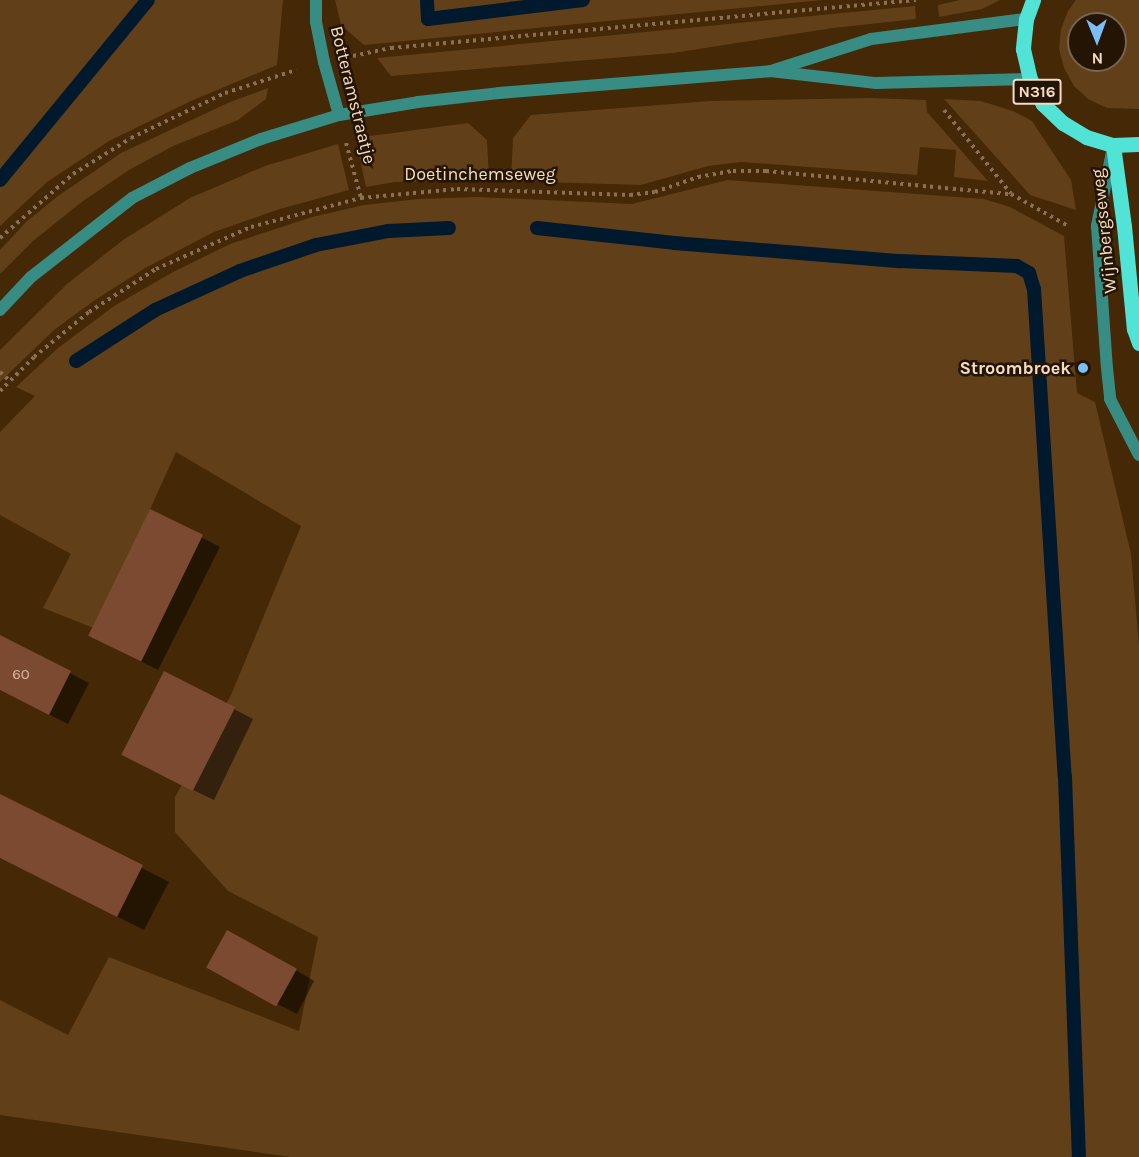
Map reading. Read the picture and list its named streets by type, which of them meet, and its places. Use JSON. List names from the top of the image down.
{
  "streets": {
    "main road": ["N316", "Wijnbergseweg"],
    "street": ["Botteramstraatje"],
    "path": ["Doetinchemseweg"]
  },
  "crossings": [
    ["N316", "Wijnbergseweg"],
    ["Botteramstraatje", "Doetinchemseweg"]
  ],
  "places": ["Stroombroek"],
  "house_numbers": ["60"],
  "north": "bottom"
}
